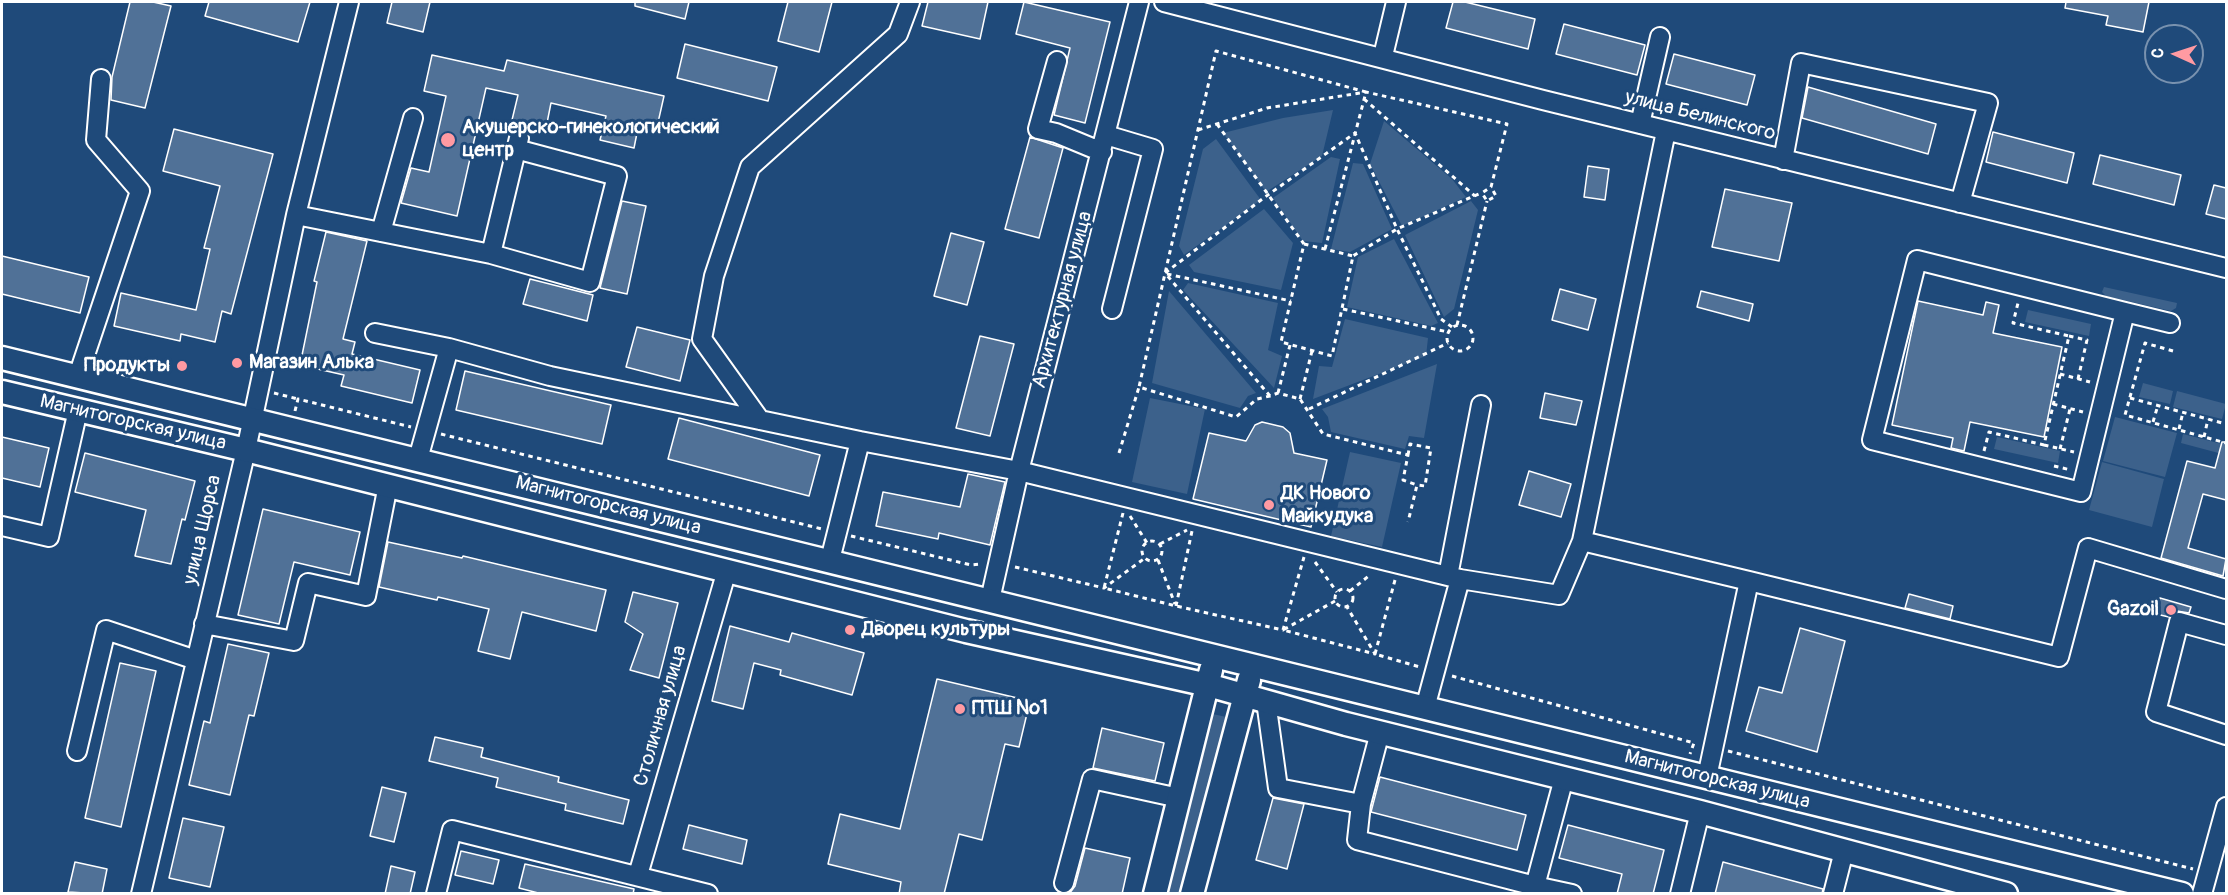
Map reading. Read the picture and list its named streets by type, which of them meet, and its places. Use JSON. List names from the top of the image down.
{
  "streets": {
    "main road": ["Магнитогорская улица"],
    "street": [
      "улица Белинского",
      "Архитектурная улица",
      "улица Щорса",
      "Столичная улица"
    ]
  },
  "crossings": [
    ["Архитектурная улица", "Магнитогорская улица"],
    ["Магнитогорская улица", "улица Щорса"],
    ["Магнитогорская улица", "Столичная улица"]
  ],
  "places": [
    "Акушерско-гинекологический центр",
    "Магазин Алька",
    "Продукты",
    "ДК Нового Майкудука",
    "Gazoil",
    "Дворец культуры",
    "ПТШ №1"
  ],
  "north": "left"
}
